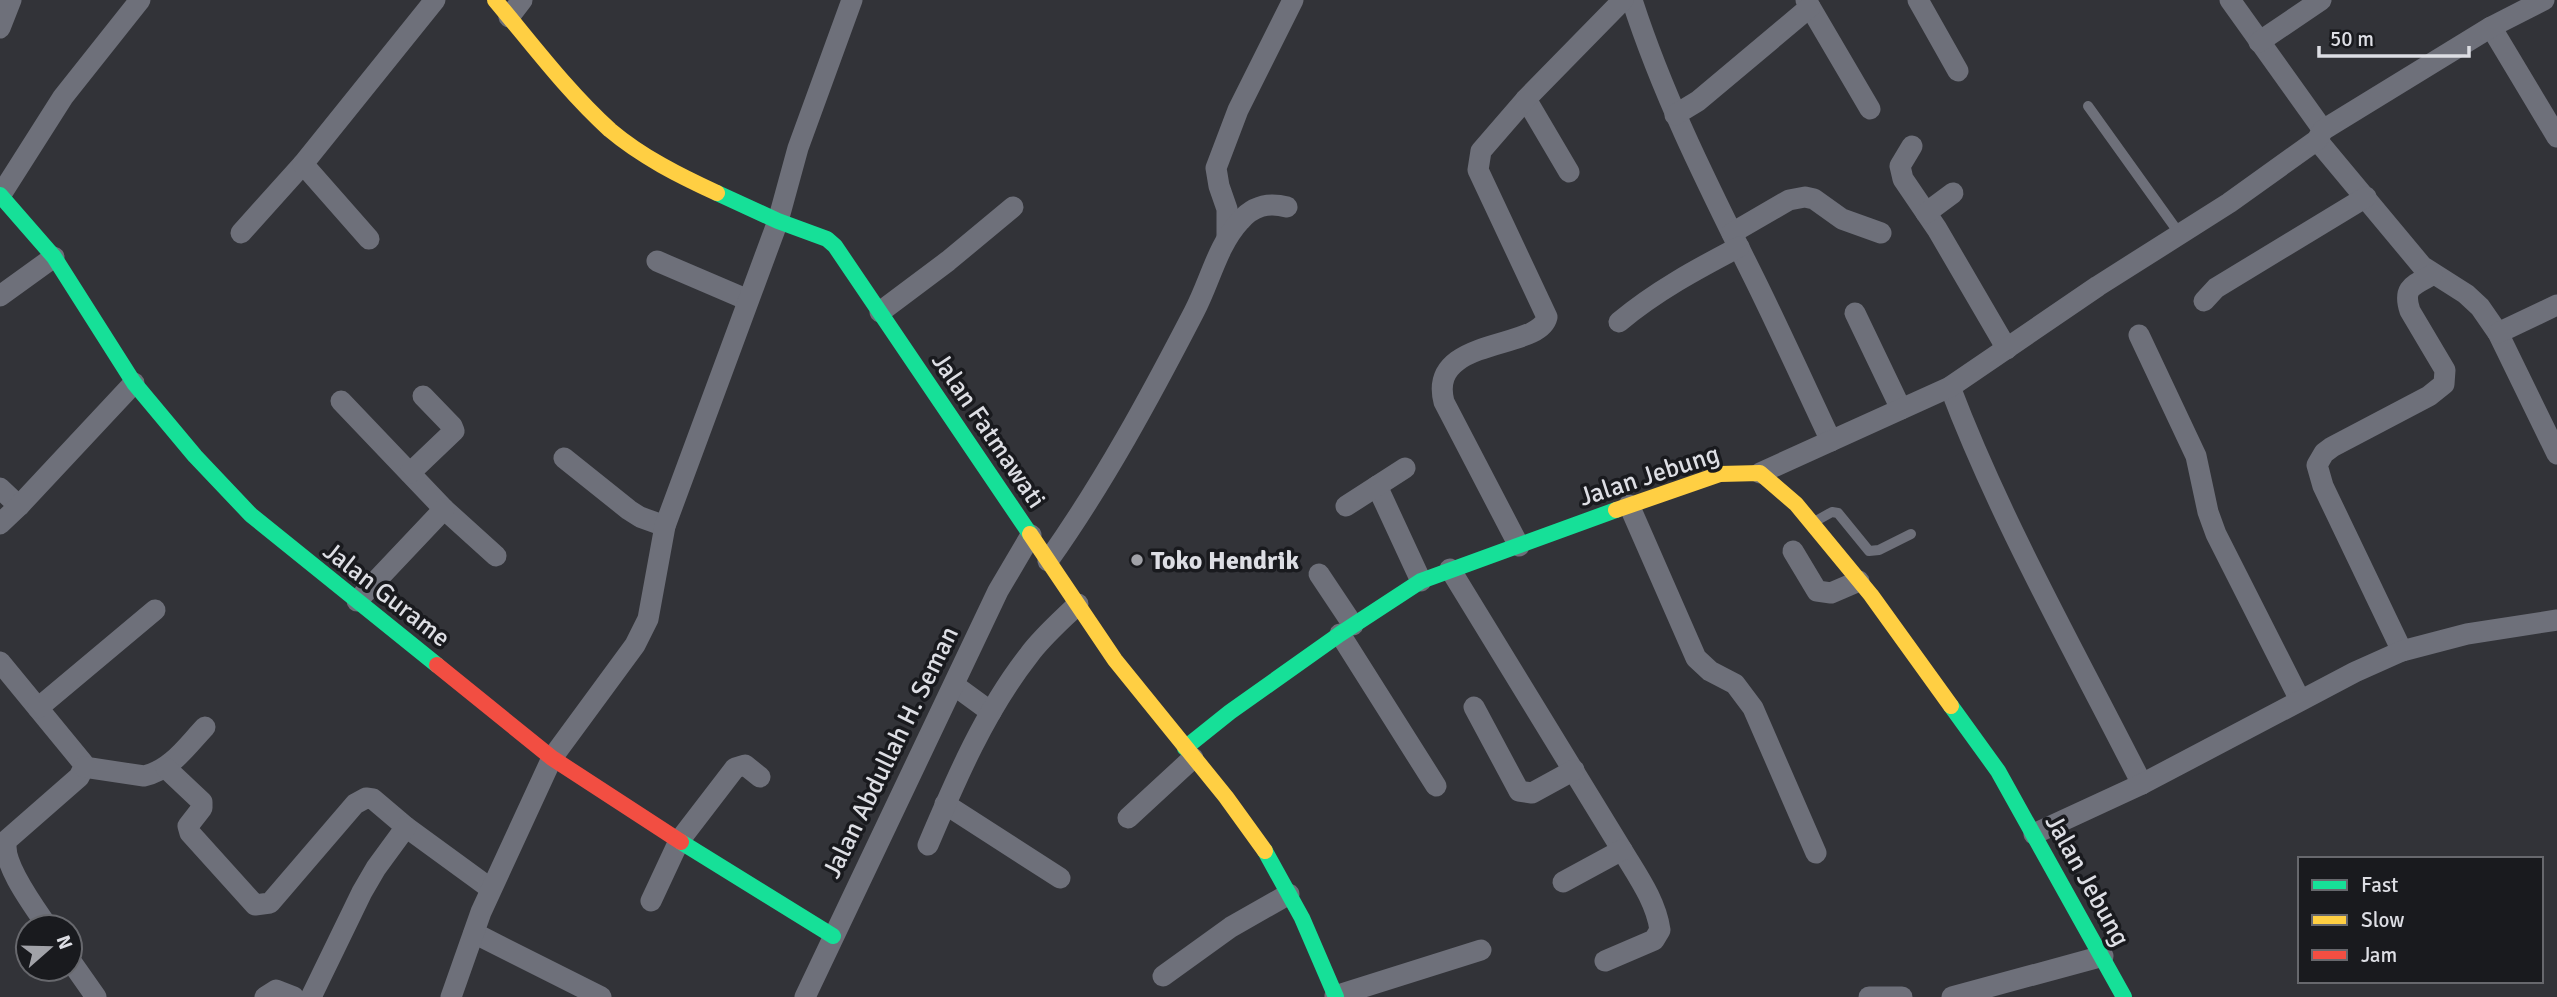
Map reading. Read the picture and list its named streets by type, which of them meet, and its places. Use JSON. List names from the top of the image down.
{
  "streets": {
    "street": [
      "Jalan Fatmawati",
      "Jalan Jebung",
      "Jalan Gurame",
      "Jalan Abdullah H. Seman"
    ]
  },
  "crossings": [
    ["Jalan Fatmawati", "Jalan Jebung"],
    ["Jalan Fatmawati", "Jalan Abdullah H. Seman"],
    ["Jalan Gurame", "Jalan Abdullah H. Seman"]
  ],
  "places": ["Toko Hendrik"],
  "legend": ["Fast", "Slow", "Jam"],
  "scale_bar": "50 m",
  "north": "right"
}
